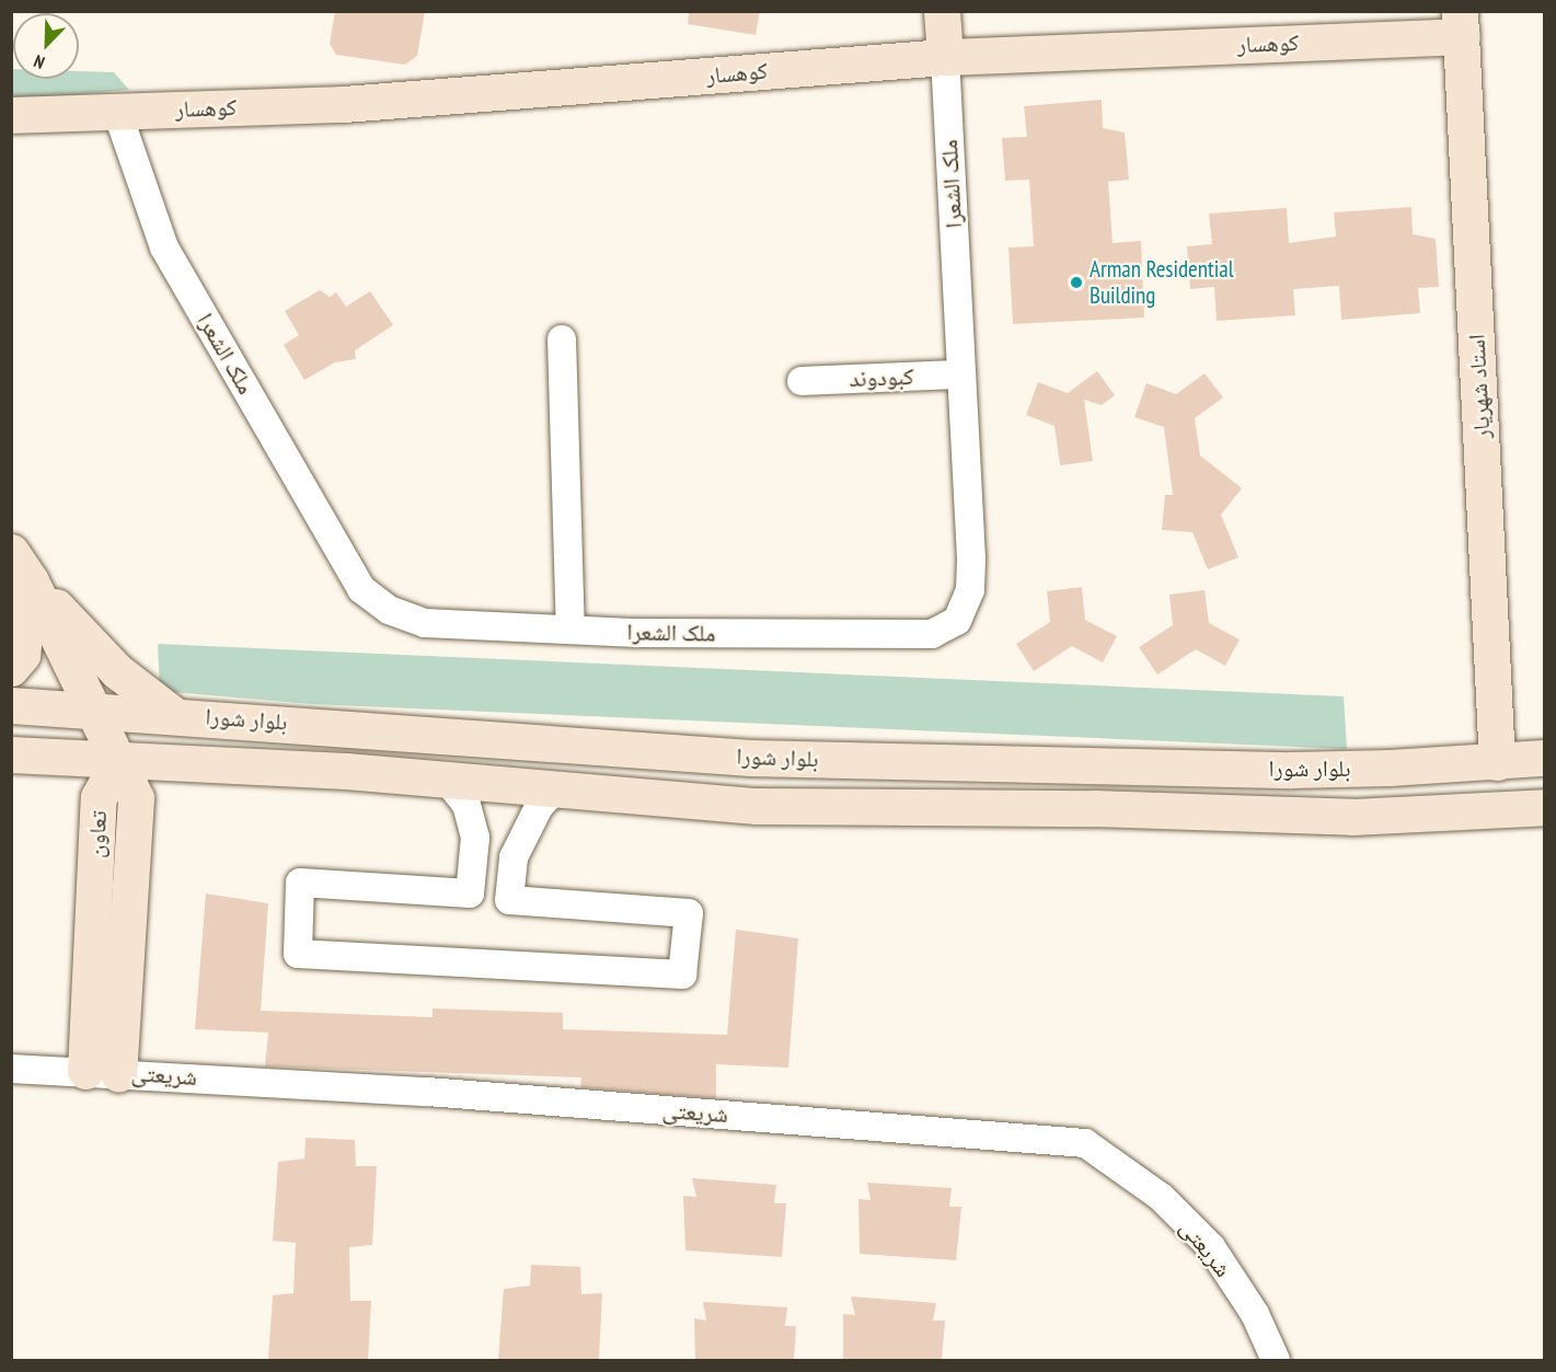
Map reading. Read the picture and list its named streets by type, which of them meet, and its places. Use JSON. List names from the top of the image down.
{
  "streets": {
    "main road": [
      "کوهسار",
      "استاد شهریار",
      "بلوار شورا",
      "تعاون"
    ],
    "street": ["ملک الشعرا", "کبودوند", "شریعتی"]
  },
  "crossings": [
    ["کوهسار", "ملک الشعرا"],
    ["کوهسار", "استاد شهریار"],
    ["ملک الشعرا", "کبودوند"],
    ["استاد شهریار", "بلوار شورا"],
    ["بلوار شورا", "تعاون"],
    ["تعاون", "شریعتی"]
  ],
  "places": ["Arman Residential Building"],
  "north": "bottom left"
}
